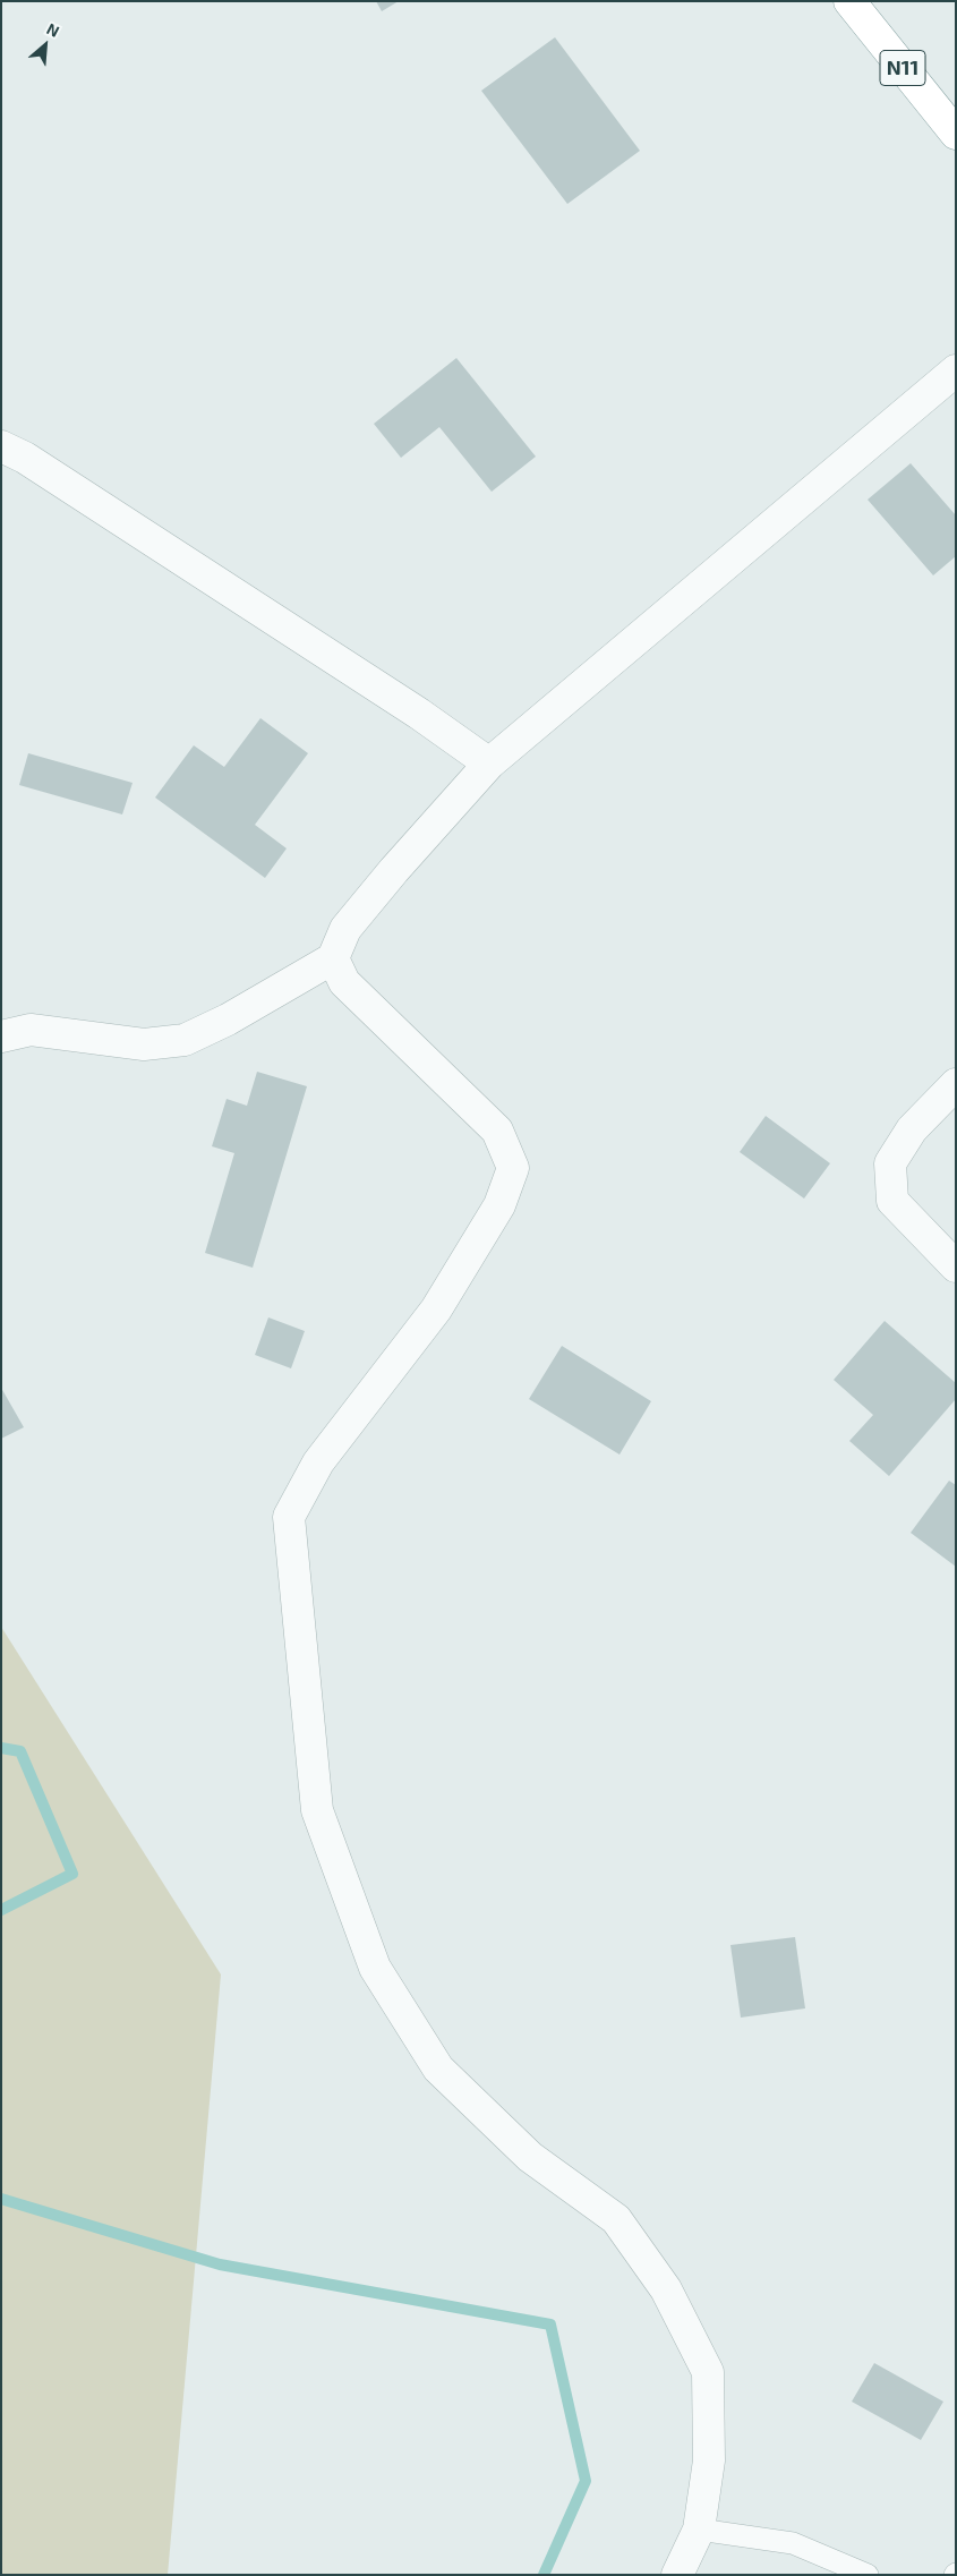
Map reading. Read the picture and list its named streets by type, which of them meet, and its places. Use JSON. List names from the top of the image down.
{
  "streets": {
    "highway": ["N11"]
  },
  "north": "top right"
}
